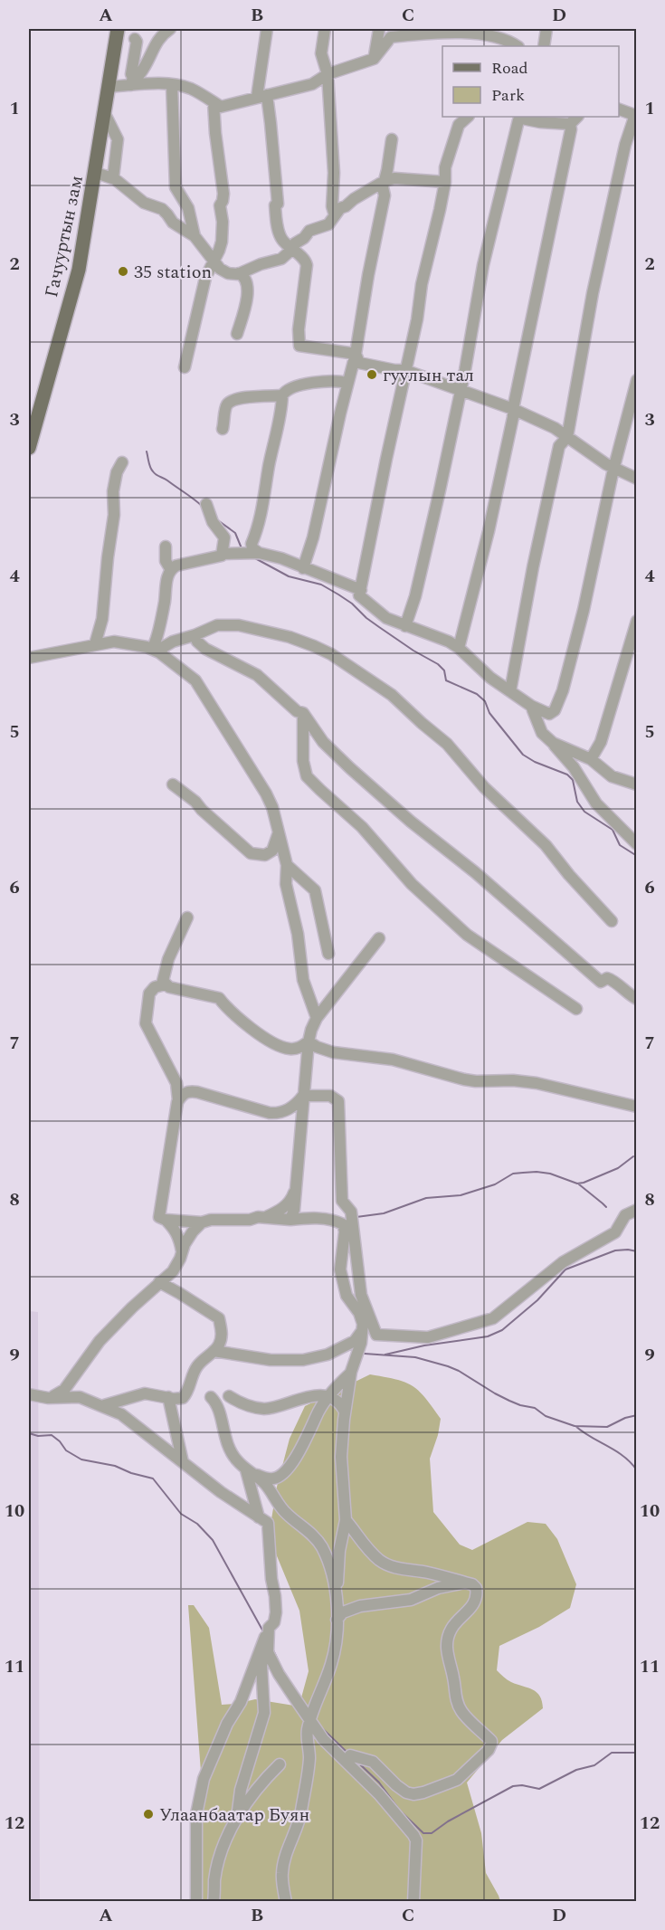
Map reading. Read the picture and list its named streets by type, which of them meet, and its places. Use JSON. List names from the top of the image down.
{
  "streets": {
    "main road": ["Гачууртын зам"]
  },
  "places": ["35 station", "гуулын тал", "Улаанбаатар Буян"],
  "legend": ["Road", "Park"],
  "grid": {
    "columns": [
      "A",
      "B",
      "C",
      "D"
    ],
    "rows": [
      "1",
      "2",
      "3",
      "4",
      "5",
      "6",
      "7",
      "8",
      "9",
      "10",
      "11",
      "12"
    ]
  }
}
